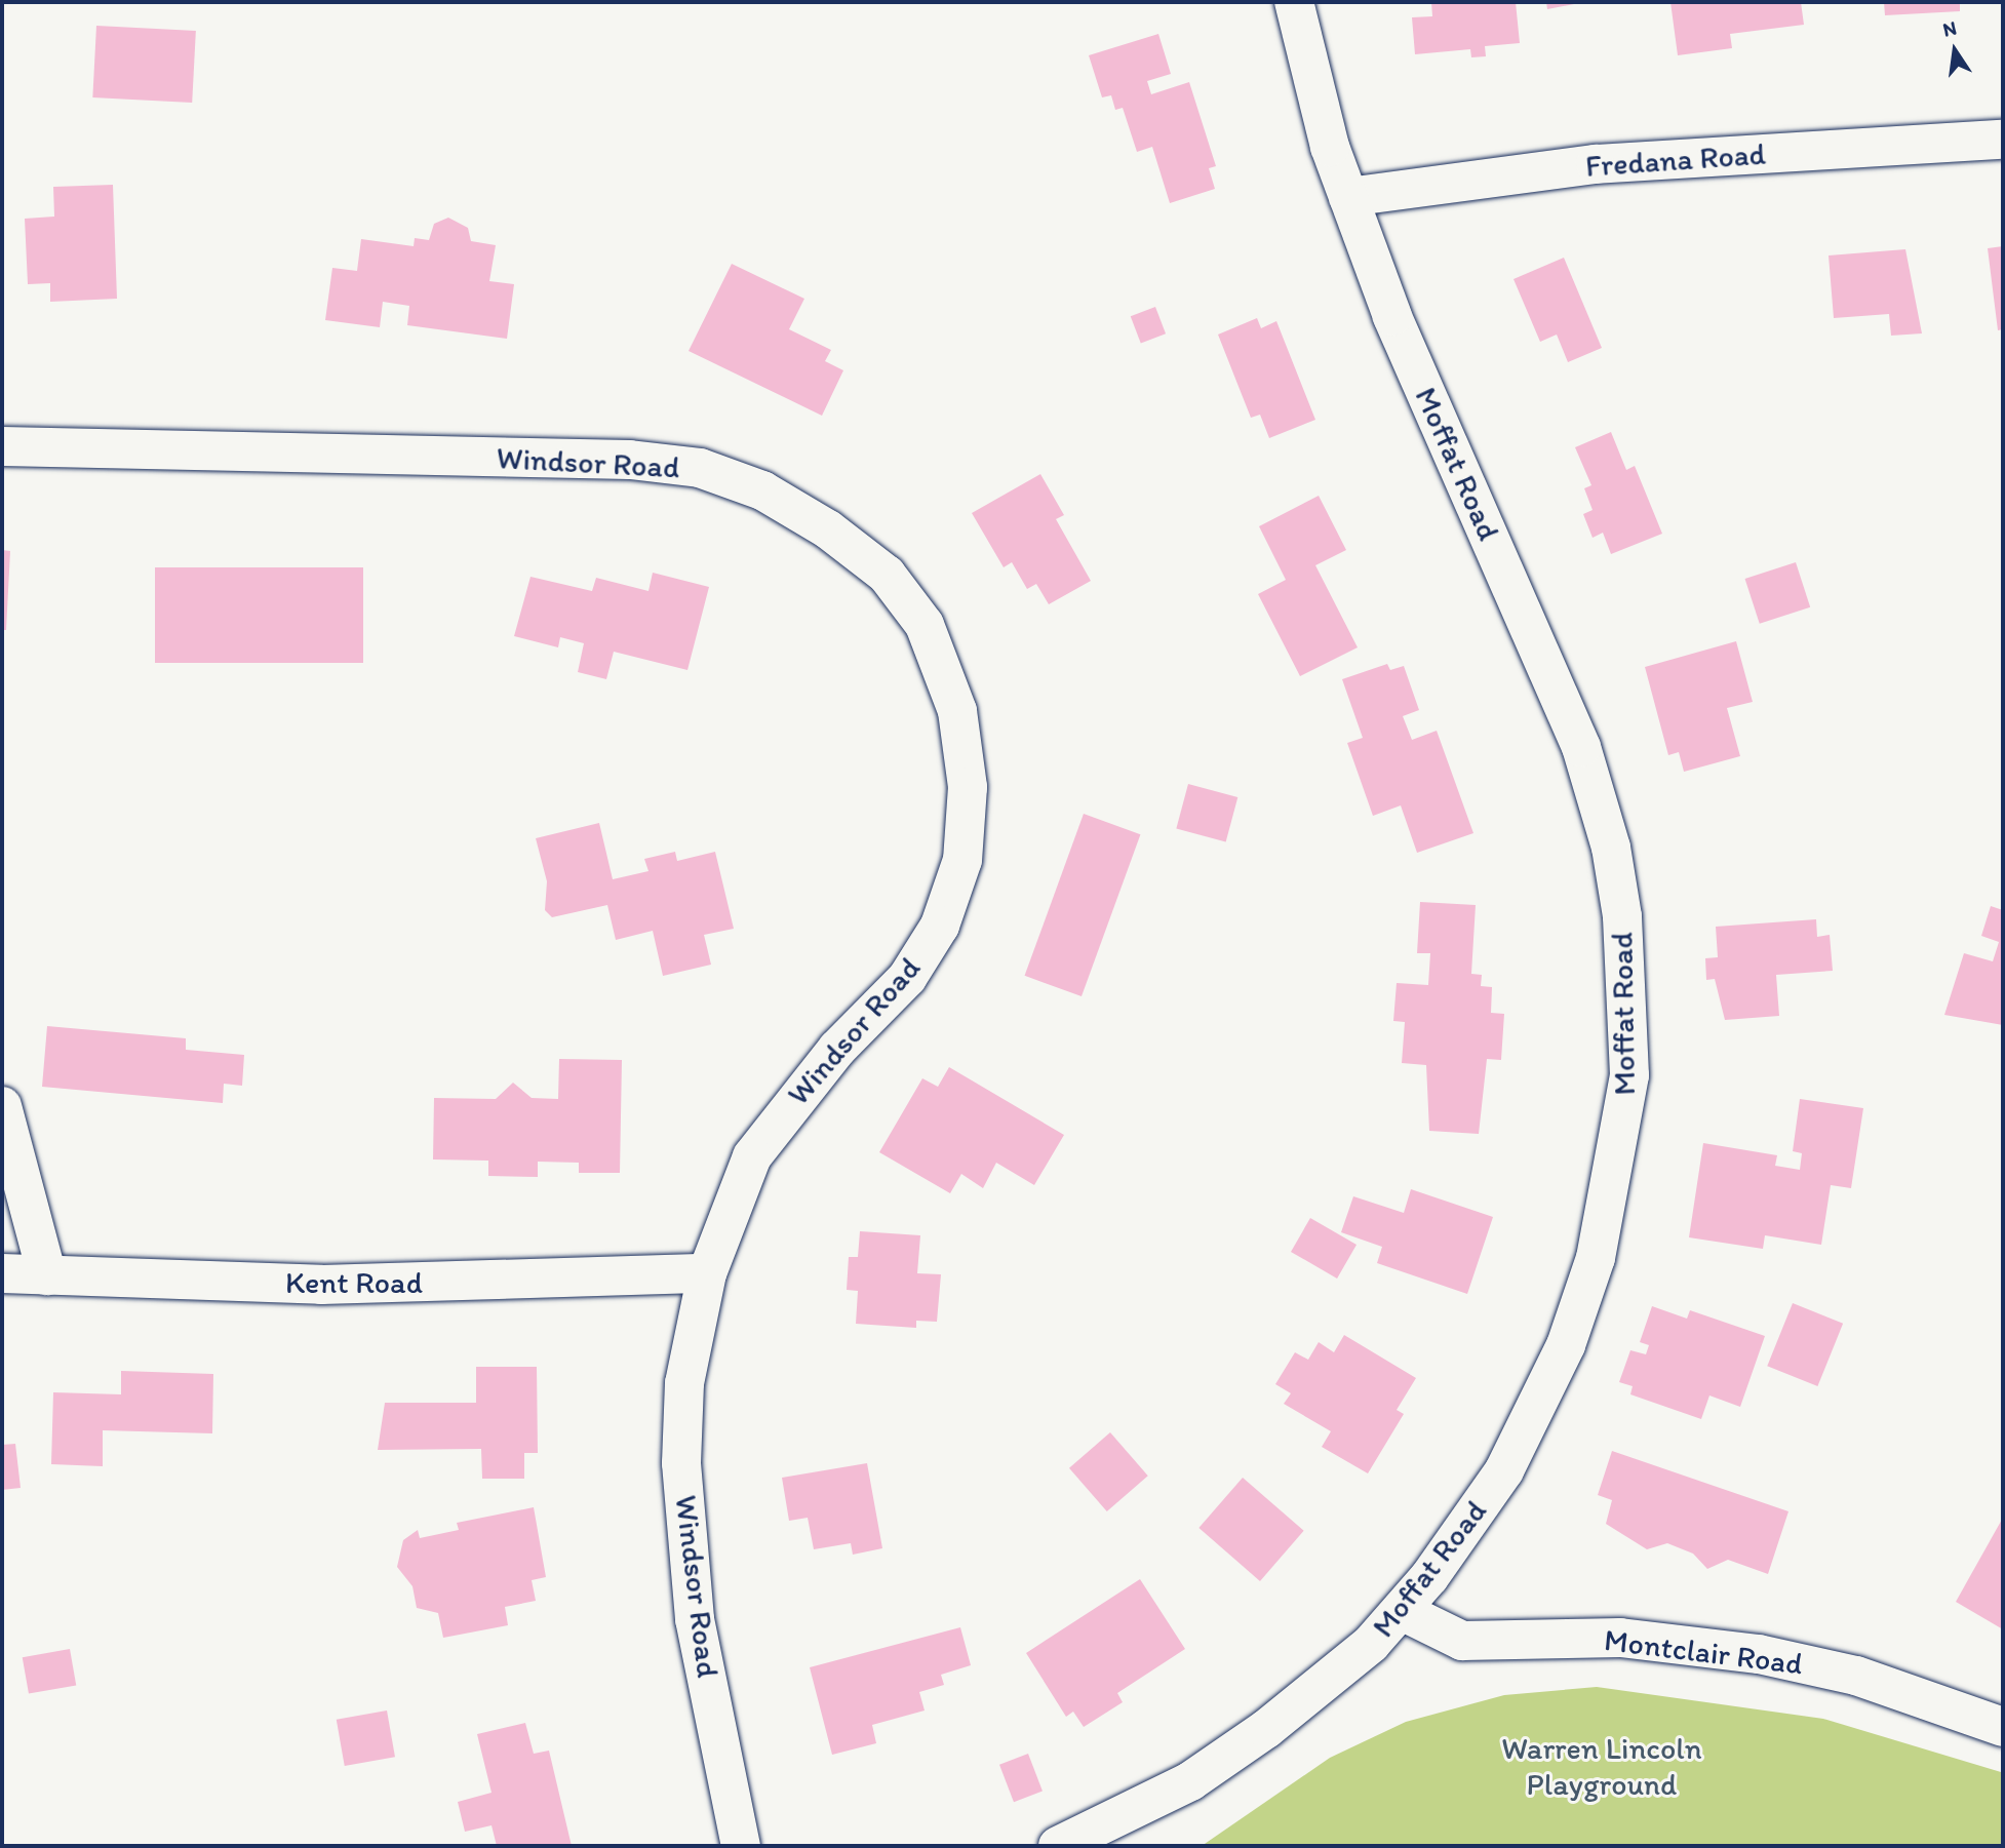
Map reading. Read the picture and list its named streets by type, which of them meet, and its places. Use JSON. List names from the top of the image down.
{
  "streets": {
    "street": [
      "Fredana Road",
      "Windsor Road",
      "Moffat Road",
      "Kent Road",
      "Montclair Road"
    ]
  },
  "crossings": [
    ["Fredana Road", "Moffat Road"],
    ["Windsor Road", "Kent Road"],
    ["Moffat Road", "Montclair Road"]
  ],
  "parks": ["Warren Lincoln Playground"],
  "north": "top"
}
